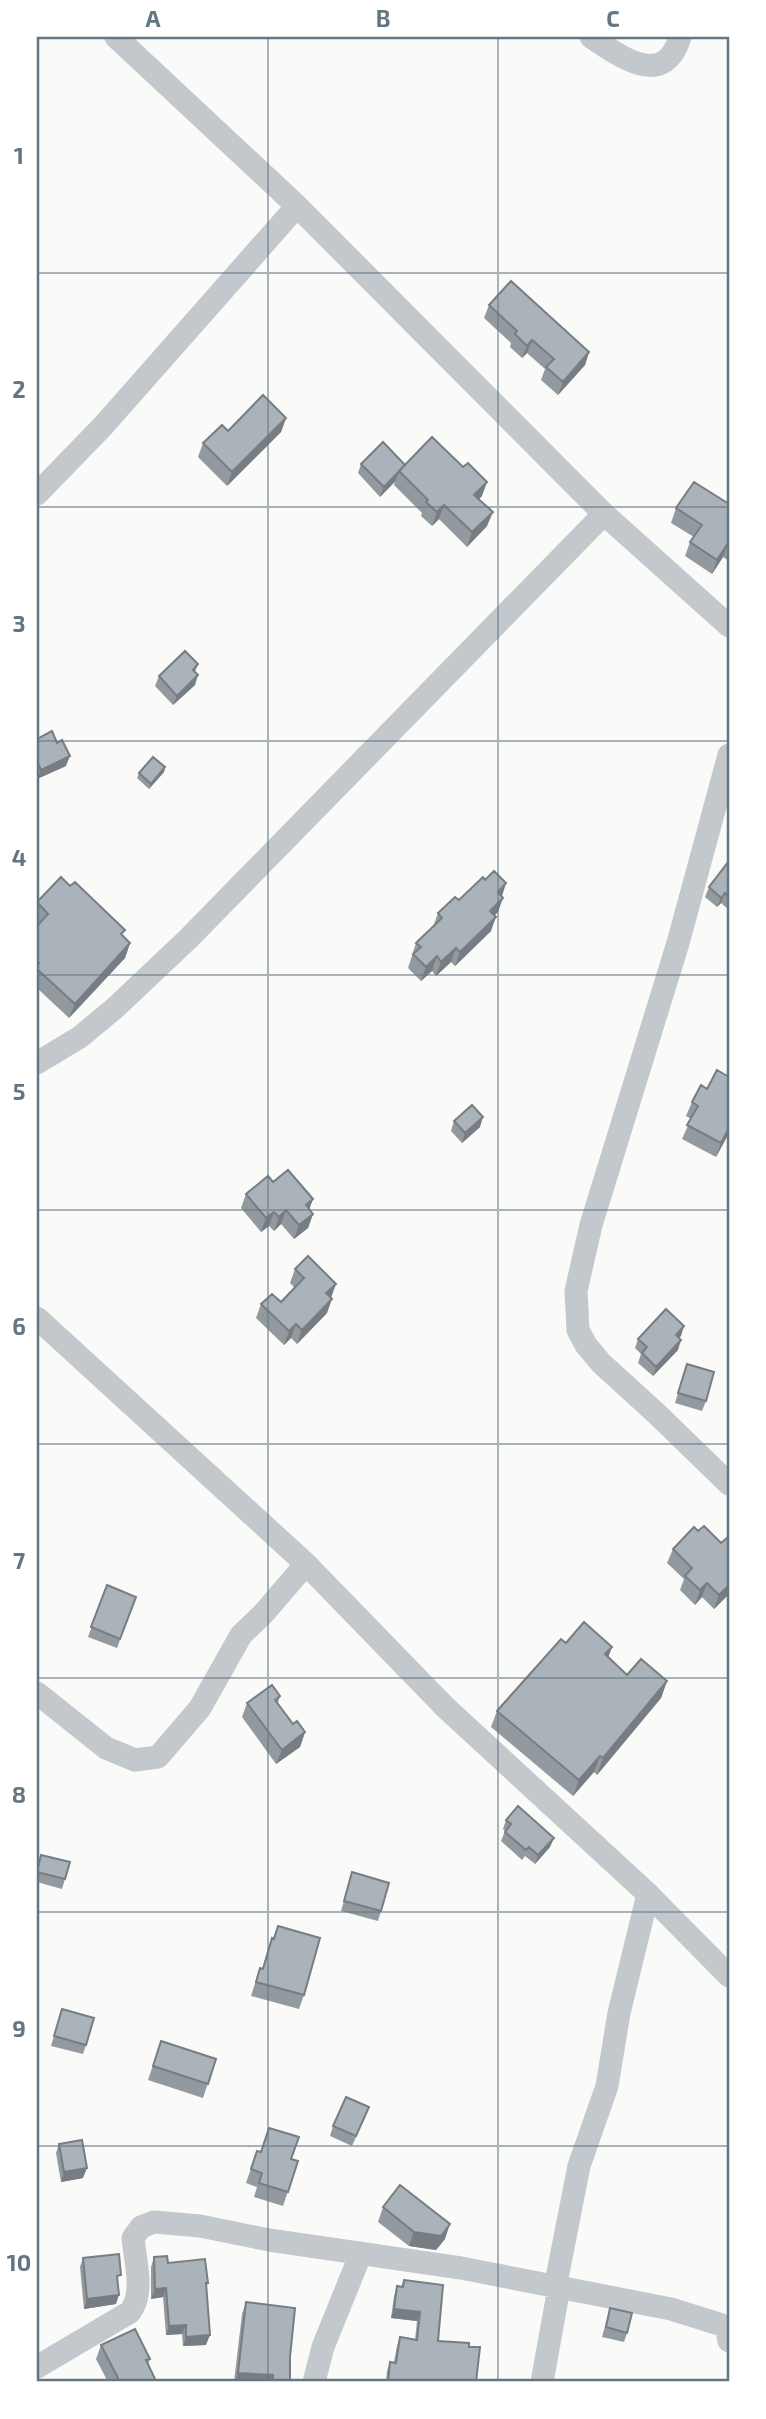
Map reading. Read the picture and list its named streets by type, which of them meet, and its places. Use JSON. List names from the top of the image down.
{
  "grid": {
    "columns": ["A", "B", "C"],
    "rows": [
      "1",
      "2",
      "3",
      "4",
      "5",
      "6",
      "7",
      "8",
      "9",
      "10"
    ]
  }
}
